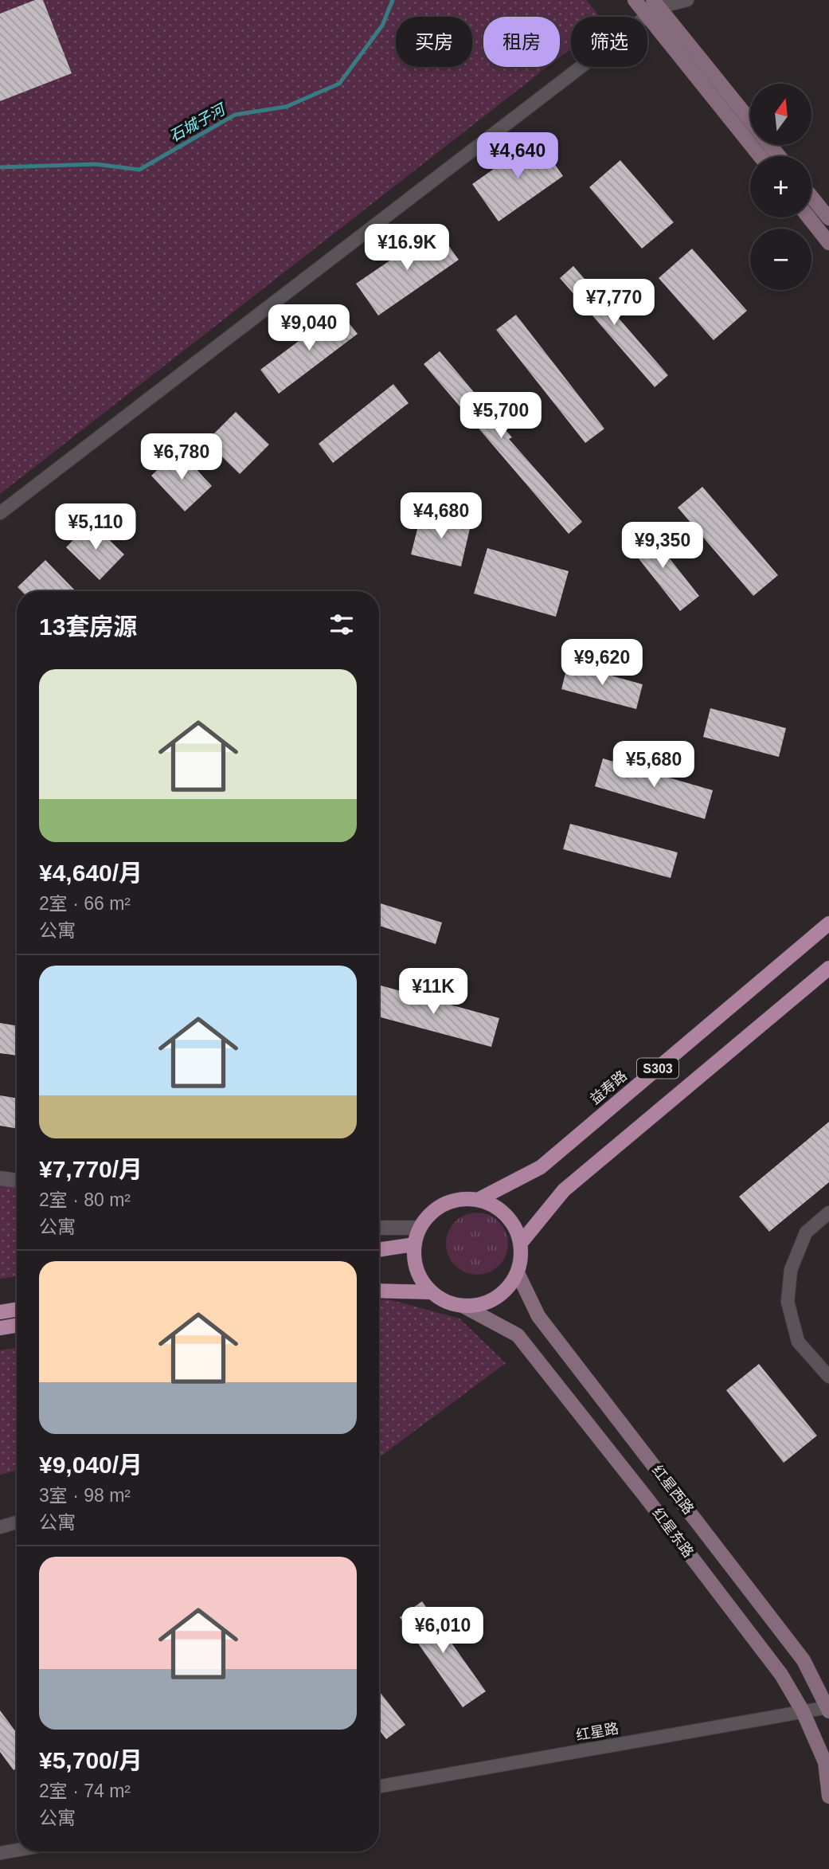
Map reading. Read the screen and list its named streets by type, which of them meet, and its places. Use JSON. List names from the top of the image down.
{
  "streets": {
    "main road": [
      "S303",
      "益寿路",
      "红星西路",
      "红星东路"
    ],
    "street": ["红星路"]
  },
  "crossings": [
    ["S303", "益寿路"],
    ["S303", "红星西路"],
    ["S303", "红星东路"],
    ["益寿路", "红星西路"],
    ["益寿路", "红星东路"],
    ["红星西路", "红星东路"],
    ["红星西路", "红星路"],
    ["红星东路", "红星路"]
  ],
  "water": ["石城子河"],
  "north": "top",
  "page": {
    "chip": ["买房", "租房", "筛选"],
    "map_buttons": ["+", "−"],
    "price": [
      "¥4,640",
      "¥16.9K",
      "¥7,770",
      "¥9,040",
      "¥5,700",
      "¥6,780",
      "¥4,680",
      "¥5,110",
      "¥9,350",
      "¥9,620",
      "¥5,680",
      "¥11K",
      "¥6,010"
    ],
    "heading": "13套房源",
    "list": [
      {
        "name": "¥4,640/月",
        "note": "2室 · 66 m² · 公寓"
      },
      {
        "name": "¥7,770/月",
        "note": "2室 · 80 m² · 公寓"
      },
      {
        "name": "¥9,040/月",
        "note": "3室 · 98 m² · 公寓"
      },
      {
        "name": "¥5,700/月",
        "note": "2室 · 74 m² · 公寓"
      }
    ]
  }
}
